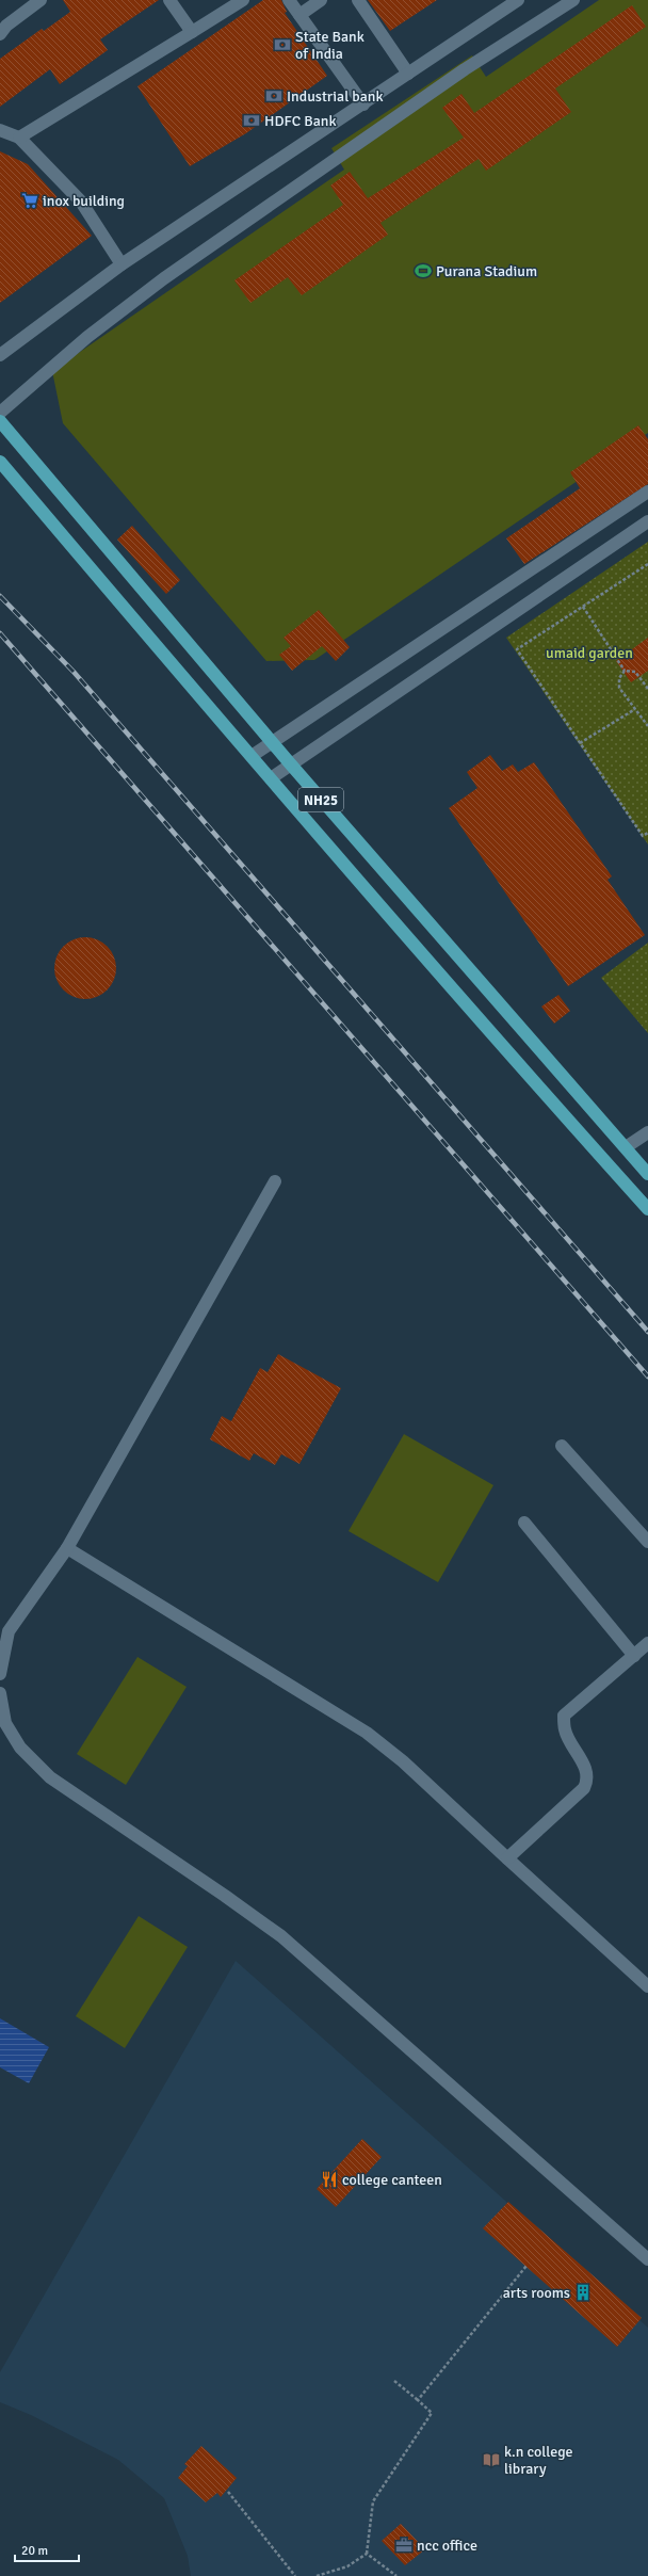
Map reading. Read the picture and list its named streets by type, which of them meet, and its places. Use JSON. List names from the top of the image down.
{
  "streets": {
    "main road": ["NH25"]
  },
  "parks": ["umaid garden"],
  "places": {
    "bank": ["State Bank of India", "Industrial bank", "HDFC Bank"],
    "supermarket": ["inox building"],
    "sports": ["Purana Stadium"],
    "restaurant": ["college canteen"],
    "building": ["arts rooms"],
    "library": ["k.n college library"],
    "office": ["ncc office"]
  },
  "scale_bar": "20 m"
}
